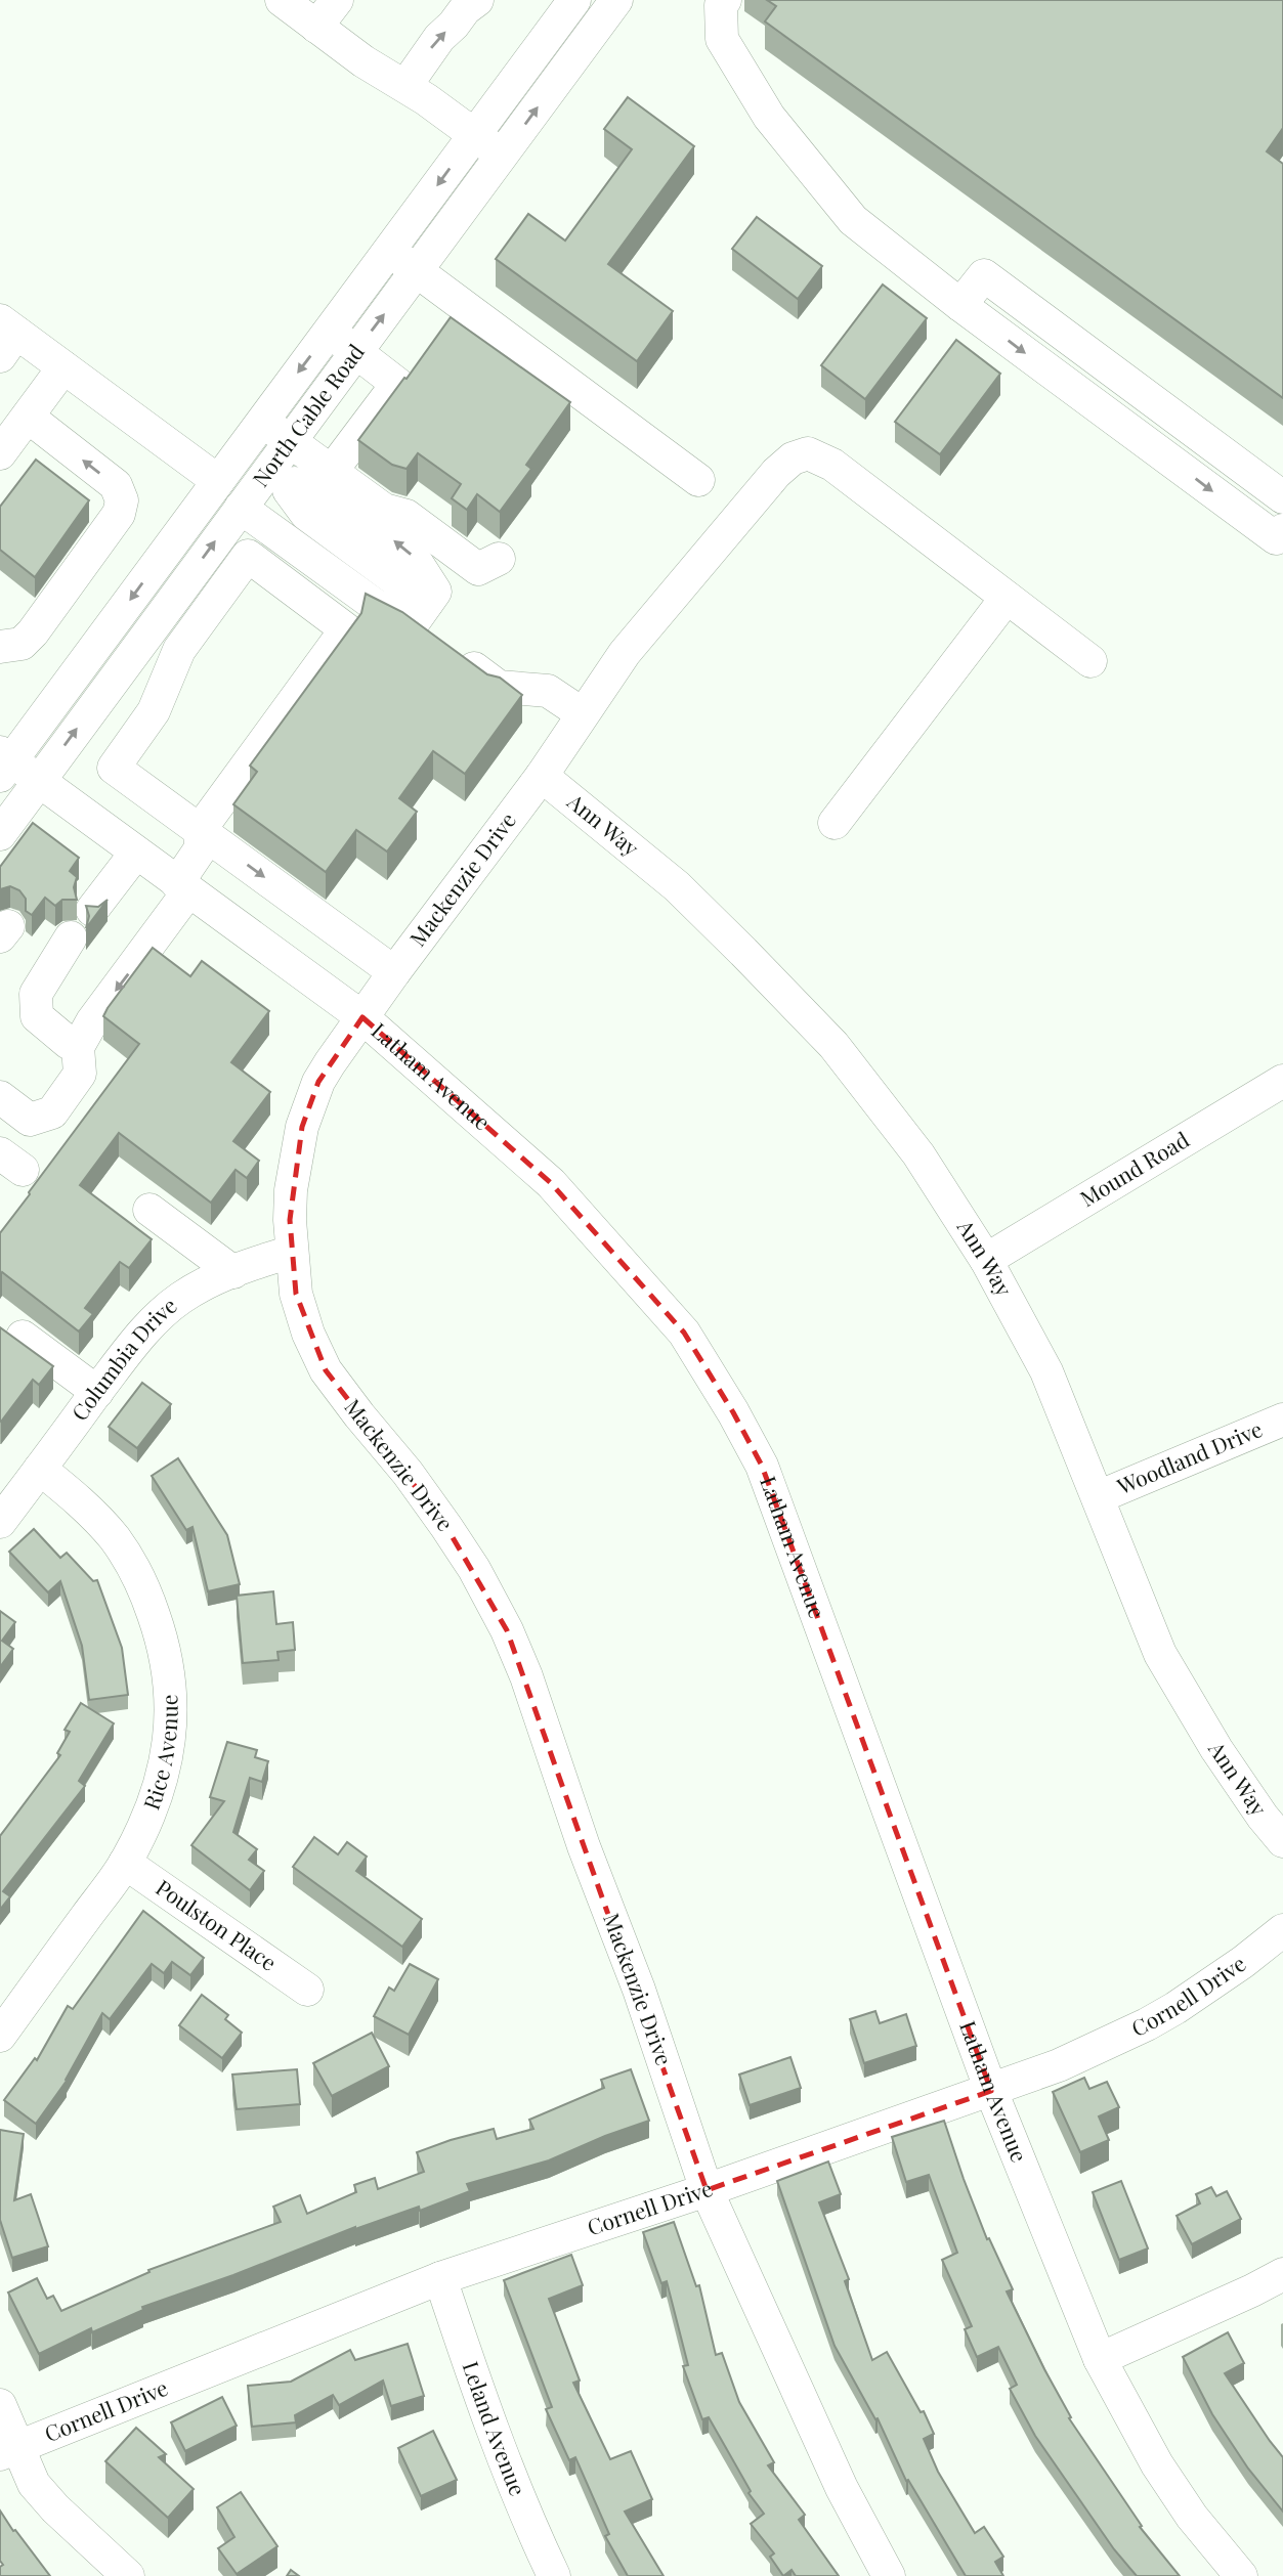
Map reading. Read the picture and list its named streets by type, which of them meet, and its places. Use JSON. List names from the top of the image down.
{
  "streets": {
    "street": [
      "North Cable Road",
      "Ann Way",
      "Mackenzie Drive",
      "Latham Avenue",
      "Mound Road",
      "Columbia Drive",
      "Woodland Drive",
      "Rice Avenue",
      "Poulston Place",
      "Cornell Drive",
      "Leland Avenue"
    ]
  },
  "crossings": [
    ["North Cable Road", "Latham Avenue"],
    ["Ann Way", "Mackenzie Drive"],
    ["Ann Way", "Mound Road"],
    ["Ann Way", "Woodland Drive"],
    ["Mackenzie Drive", "Latham Avenue"],
    ["Mackenzie Drive", "Columbia Drive"],
    ["Mackenzie Drive", "Cornell Drive"],
    ["Latham Avenue", "Cornell Drive"],
    ["Columbia Drive", "Rice Avenue"],
    ["Rice Avenue", "Poulston Place"],
    ["Cornell Drive", "Leland Avenue"]
  ]
}
